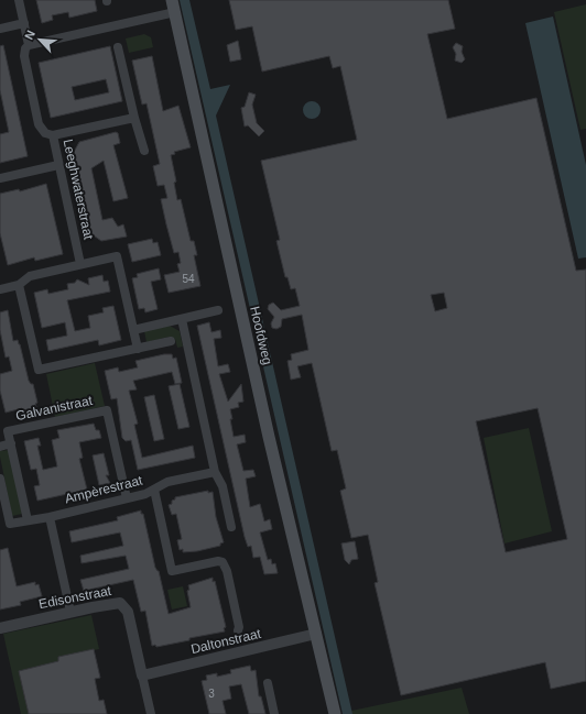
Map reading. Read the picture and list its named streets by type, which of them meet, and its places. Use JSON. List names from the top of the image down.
{
  "streets": {
    "main road": ["Hoofdweg"],
    "street": [
      "Leeghwaterstraat",
      "Galvanistraat",
      "Ampèrestraat",
      "Edisonstraat",
      "Daltonstraat"
    ]
  },
  "crossings": [
    ["Hoofdweg", "Daltonstraat"],
    ["Galvanistraat", "Ampèrestraat"],
    ["Edisonstraat", "Daltonstraat"]
  ],
  "house_numbers": ["54", "3"],
  "north": "top left"
}
